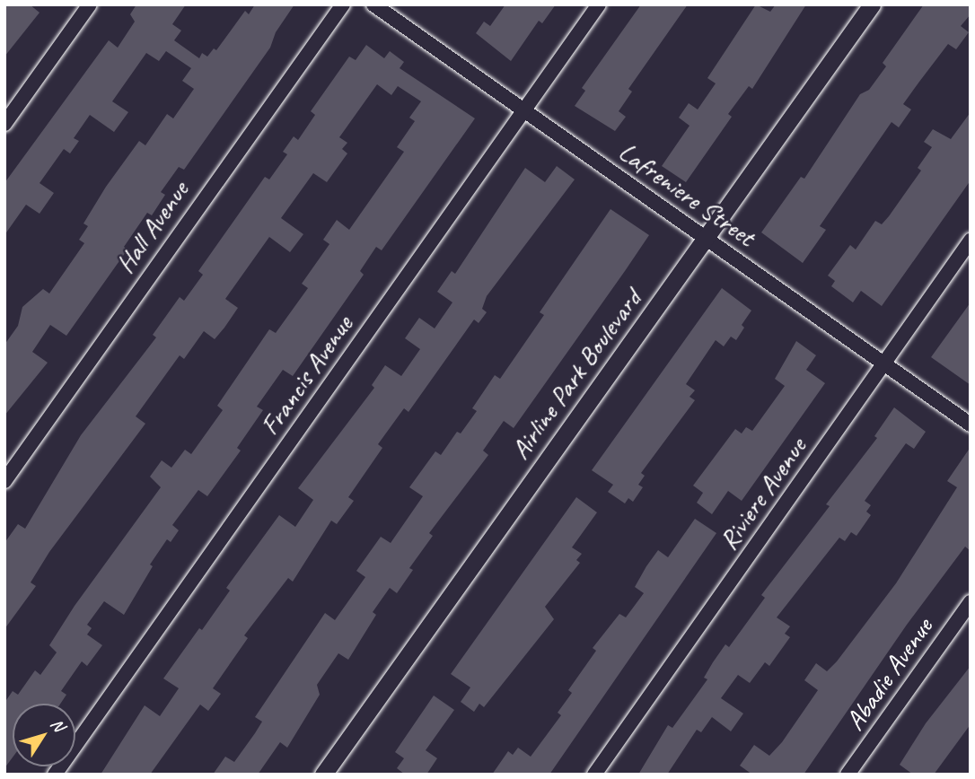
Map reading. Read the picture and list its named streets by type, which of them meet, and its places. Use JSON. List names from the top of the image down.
{
  "streets": {
    "street": [
      "Lafreniere Street",
      "Hall Avenue",
      "Airline Park Boulevard",
      "Francis Avenue",
      "Riviere Avenue",
      "Abadie Avenue"
    ]
  },
  "crossings": [
    ["Lafreniere Street", "Airline Park Boulevard"],
    ["Lafreniere Street", "Francis Avenue"],
    ["Lafreniere Street", "Riviere Avenue"]
  ],
  "north": "top right"
}
